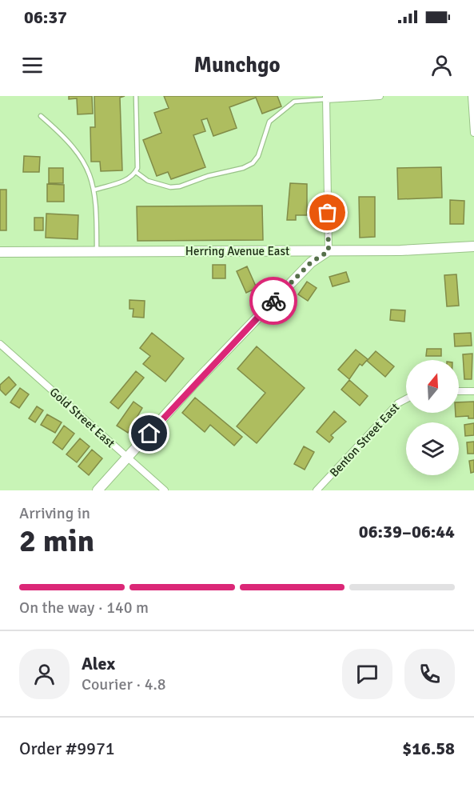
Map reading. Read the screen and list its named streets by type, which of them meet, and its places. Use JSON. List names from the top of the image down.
{
  "streets": {
    "main road": ["Herring Avenue East"],
    "street": ["Gold Street East", "Benton Street East"]
  },
  "north": "top",
  "page": {
    "status": "06:37",
    "header": "Munchgo",
    "heading": ["2 min", "Arriving in", "06:39–06:44"],
    "panel": [
      "Alex",
      "Courier · 4.8",
      "Order #9971",
      "$16.58"
    ],
    "bar": "On the way · 140 m"
  }
}
